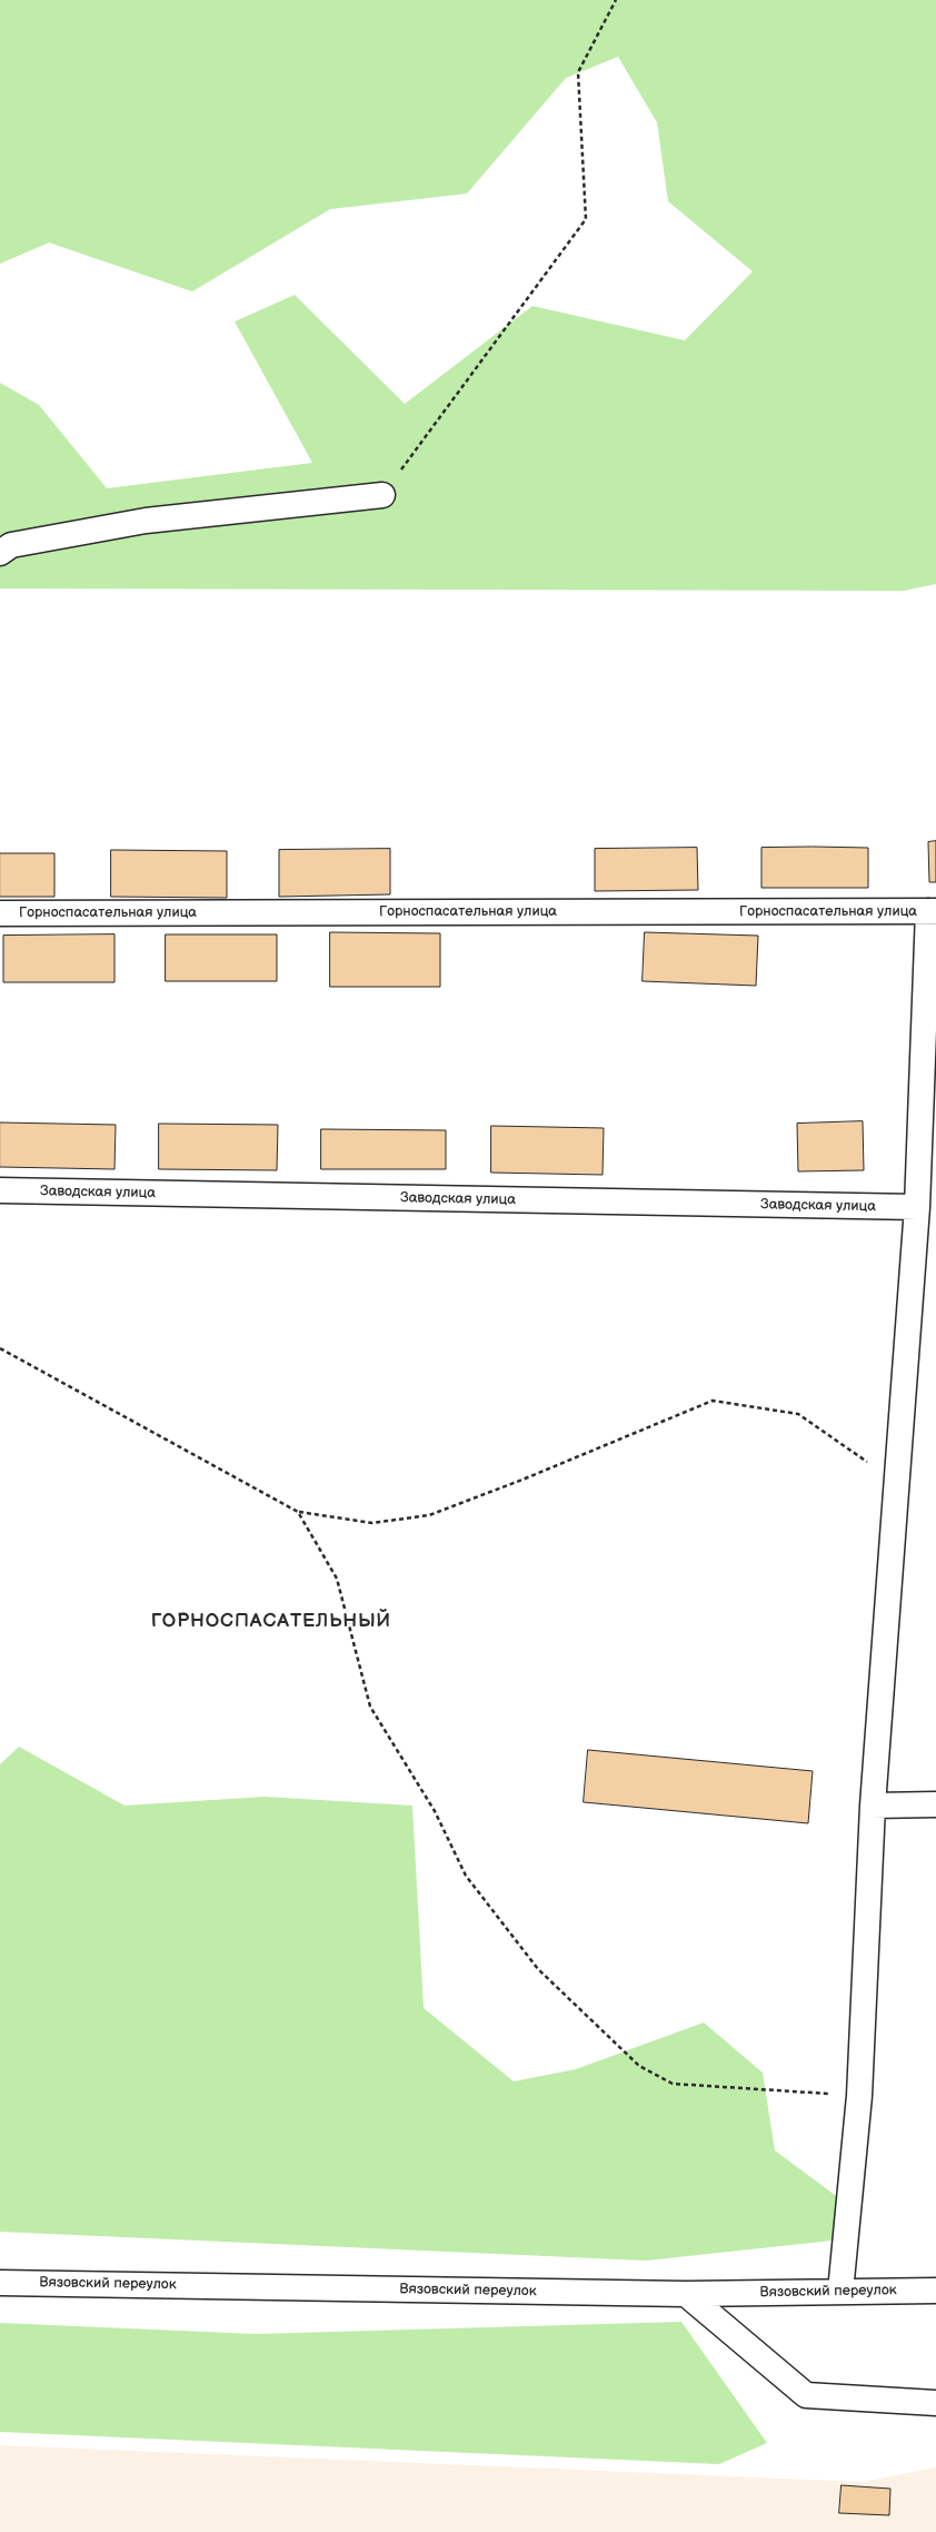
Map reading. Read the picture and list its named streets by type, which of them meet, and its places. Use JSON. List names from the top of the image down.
{
  "streets": {
    "street": ["Горноспасательная улица", "Заводская улица", "Вязовский переулок"]
  },
  "districts": ["ГОРНОСПАСАТЕЛЬНЫЙ"]
}
